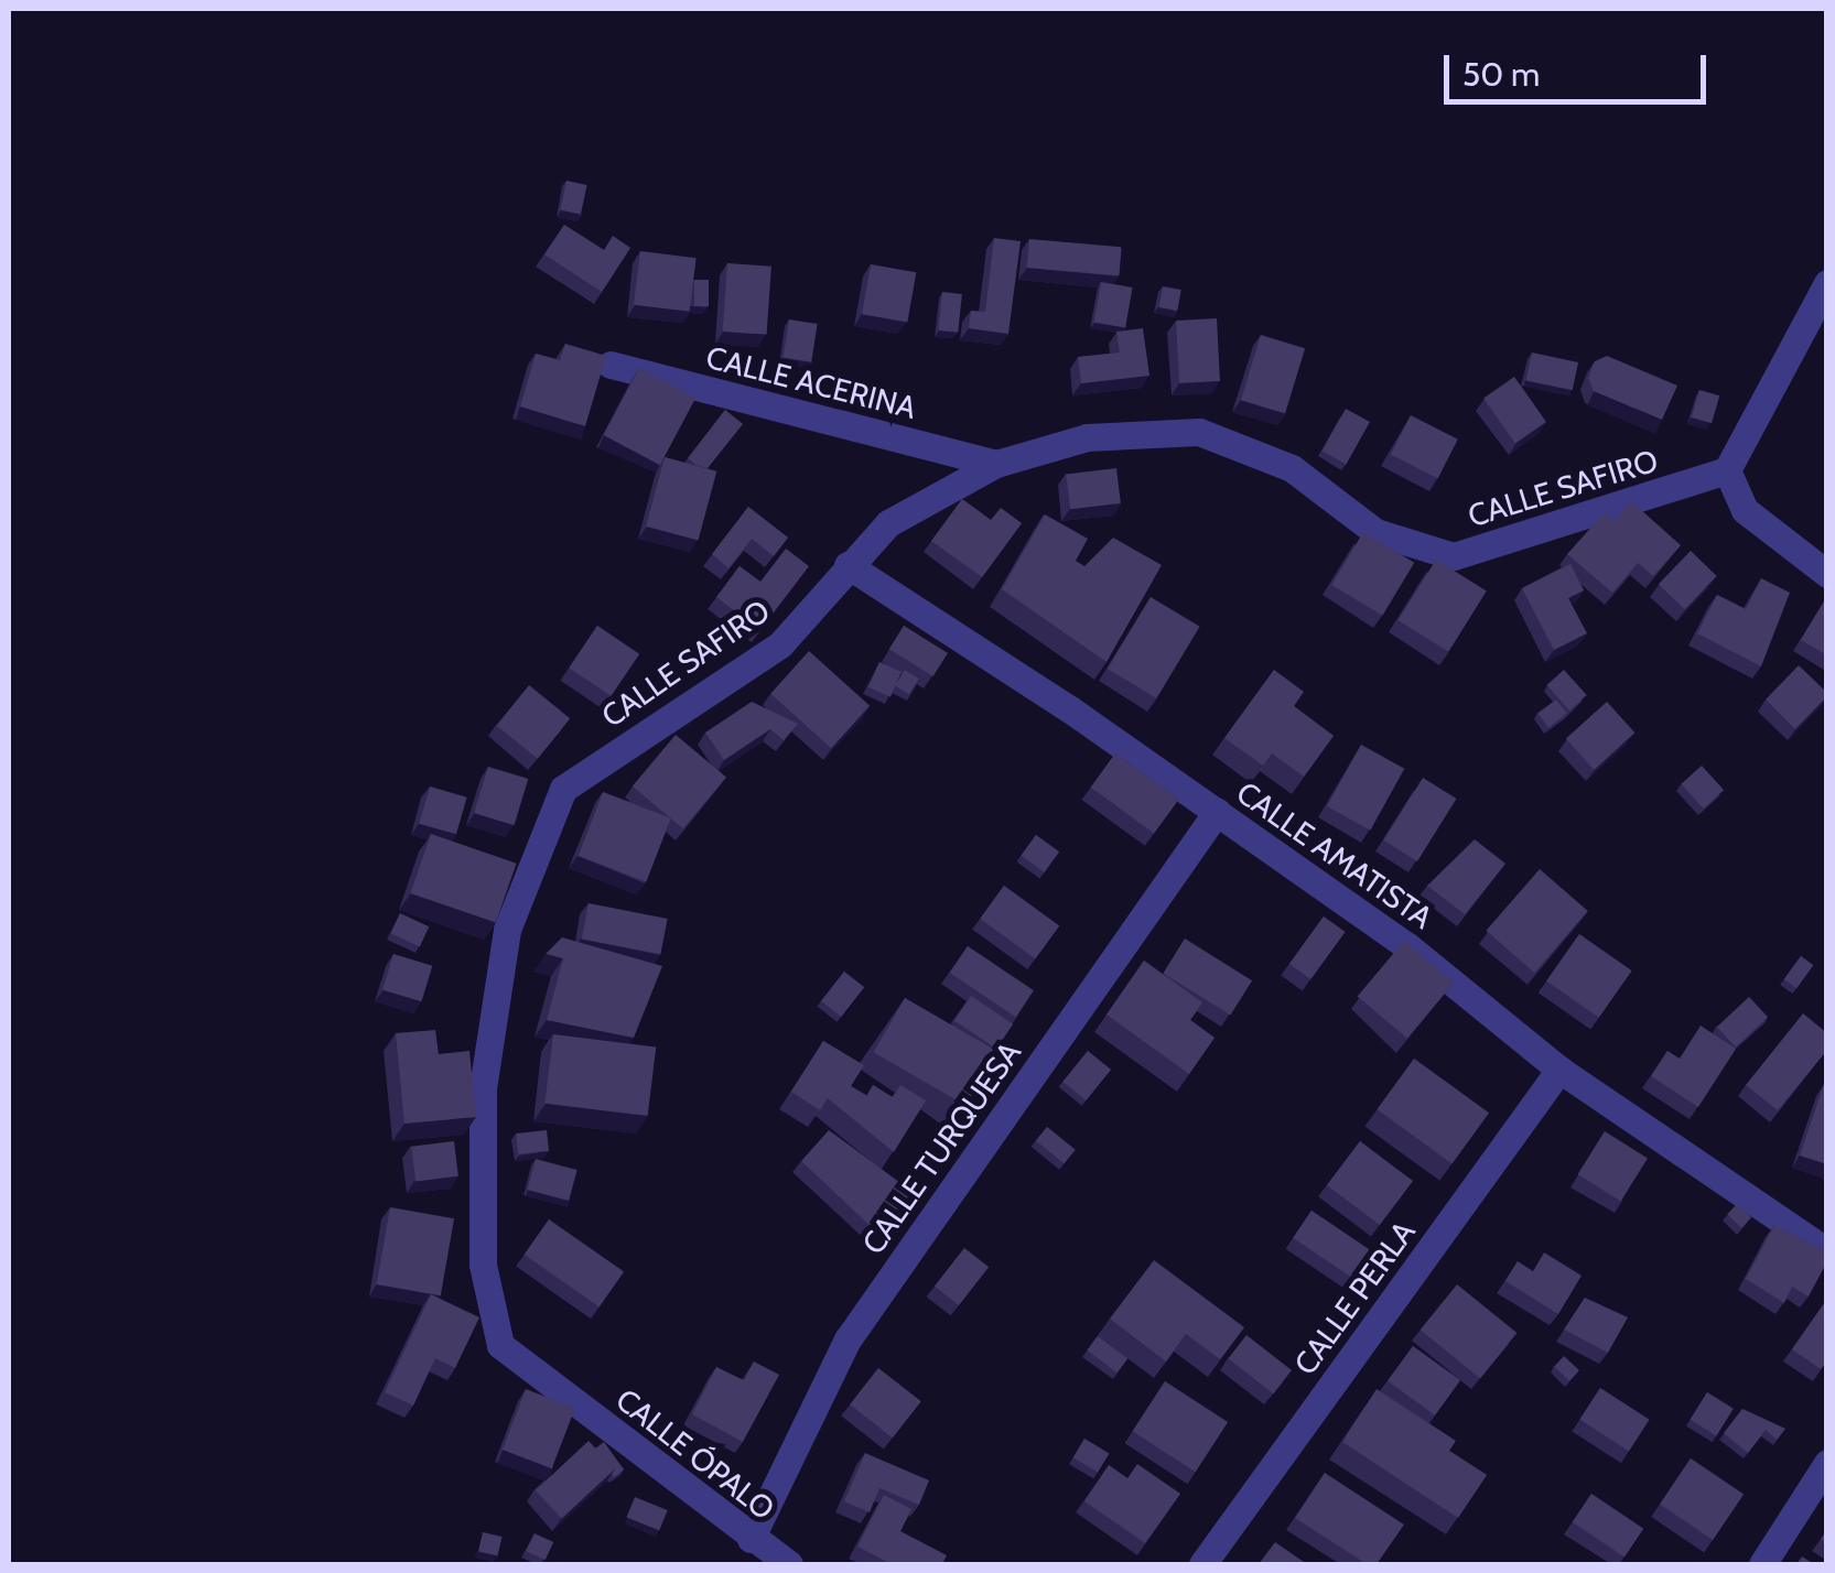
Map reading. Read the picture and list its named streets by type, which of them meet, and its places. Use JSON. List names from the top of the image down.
{
  "streets": {
    "street": [
      "CALLE ACERINA",
      "CALLE SAFIRO",
      "CALLE AMATISTA",
      "CALLE TURQUESA",
      "CALLE PERLA",
      "CALLE ÓPALO"
    ]
  },
  "crossings": [
    ["CALLE ACERINA", "CALLE SAFIRO"],
    ["CALLE SAFIRO", "CALLE AMATISTA"],
    ["CALLE SAFIRO", "CALLE ÓPALO"],
    ["CALLE AMATISTA", "CALLE TURQUESA"],
    ["CALLE AMATISTA", "CALLE PERLA"],
    ["CALLE TURQUESA", "CALLE ÓPALO"]
  ],
  "scale_bar": "50 m"
}
